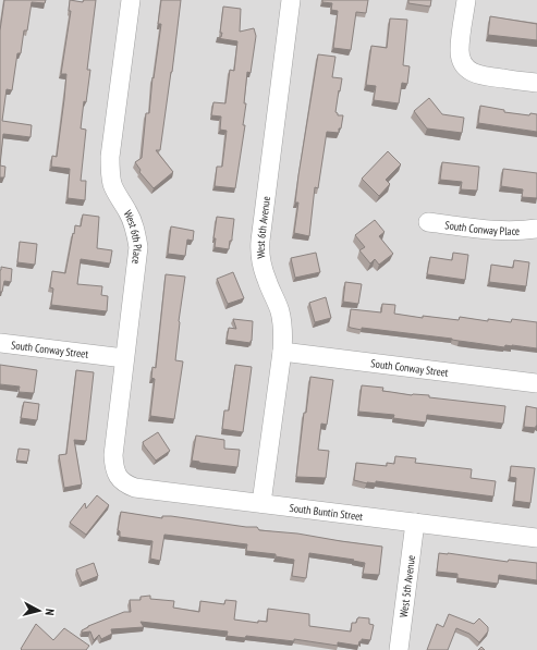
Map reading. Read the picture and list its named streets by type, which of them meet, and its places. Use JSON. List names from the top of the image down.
{
  "streets": {
    "street": [
      "South Conway Place",
      "West 6th Avenue",
      "West 6th Place",
      "South Conway Street",
      "South Buntin Street",
      "West 5th Avenue"
    ]
  },
  "crossings": [
    ["West 6th Avenue", "South Conway Street"],
    ["West 6th Avenue", "South Buntin Street"],
    ["West 6th Place", "South Conway Street"],
    ["West 6th Place", "South Buntin Street"],
    ["South Buntin Street", "West 5th Avenue"]
  ],
  "north": "right"
}
